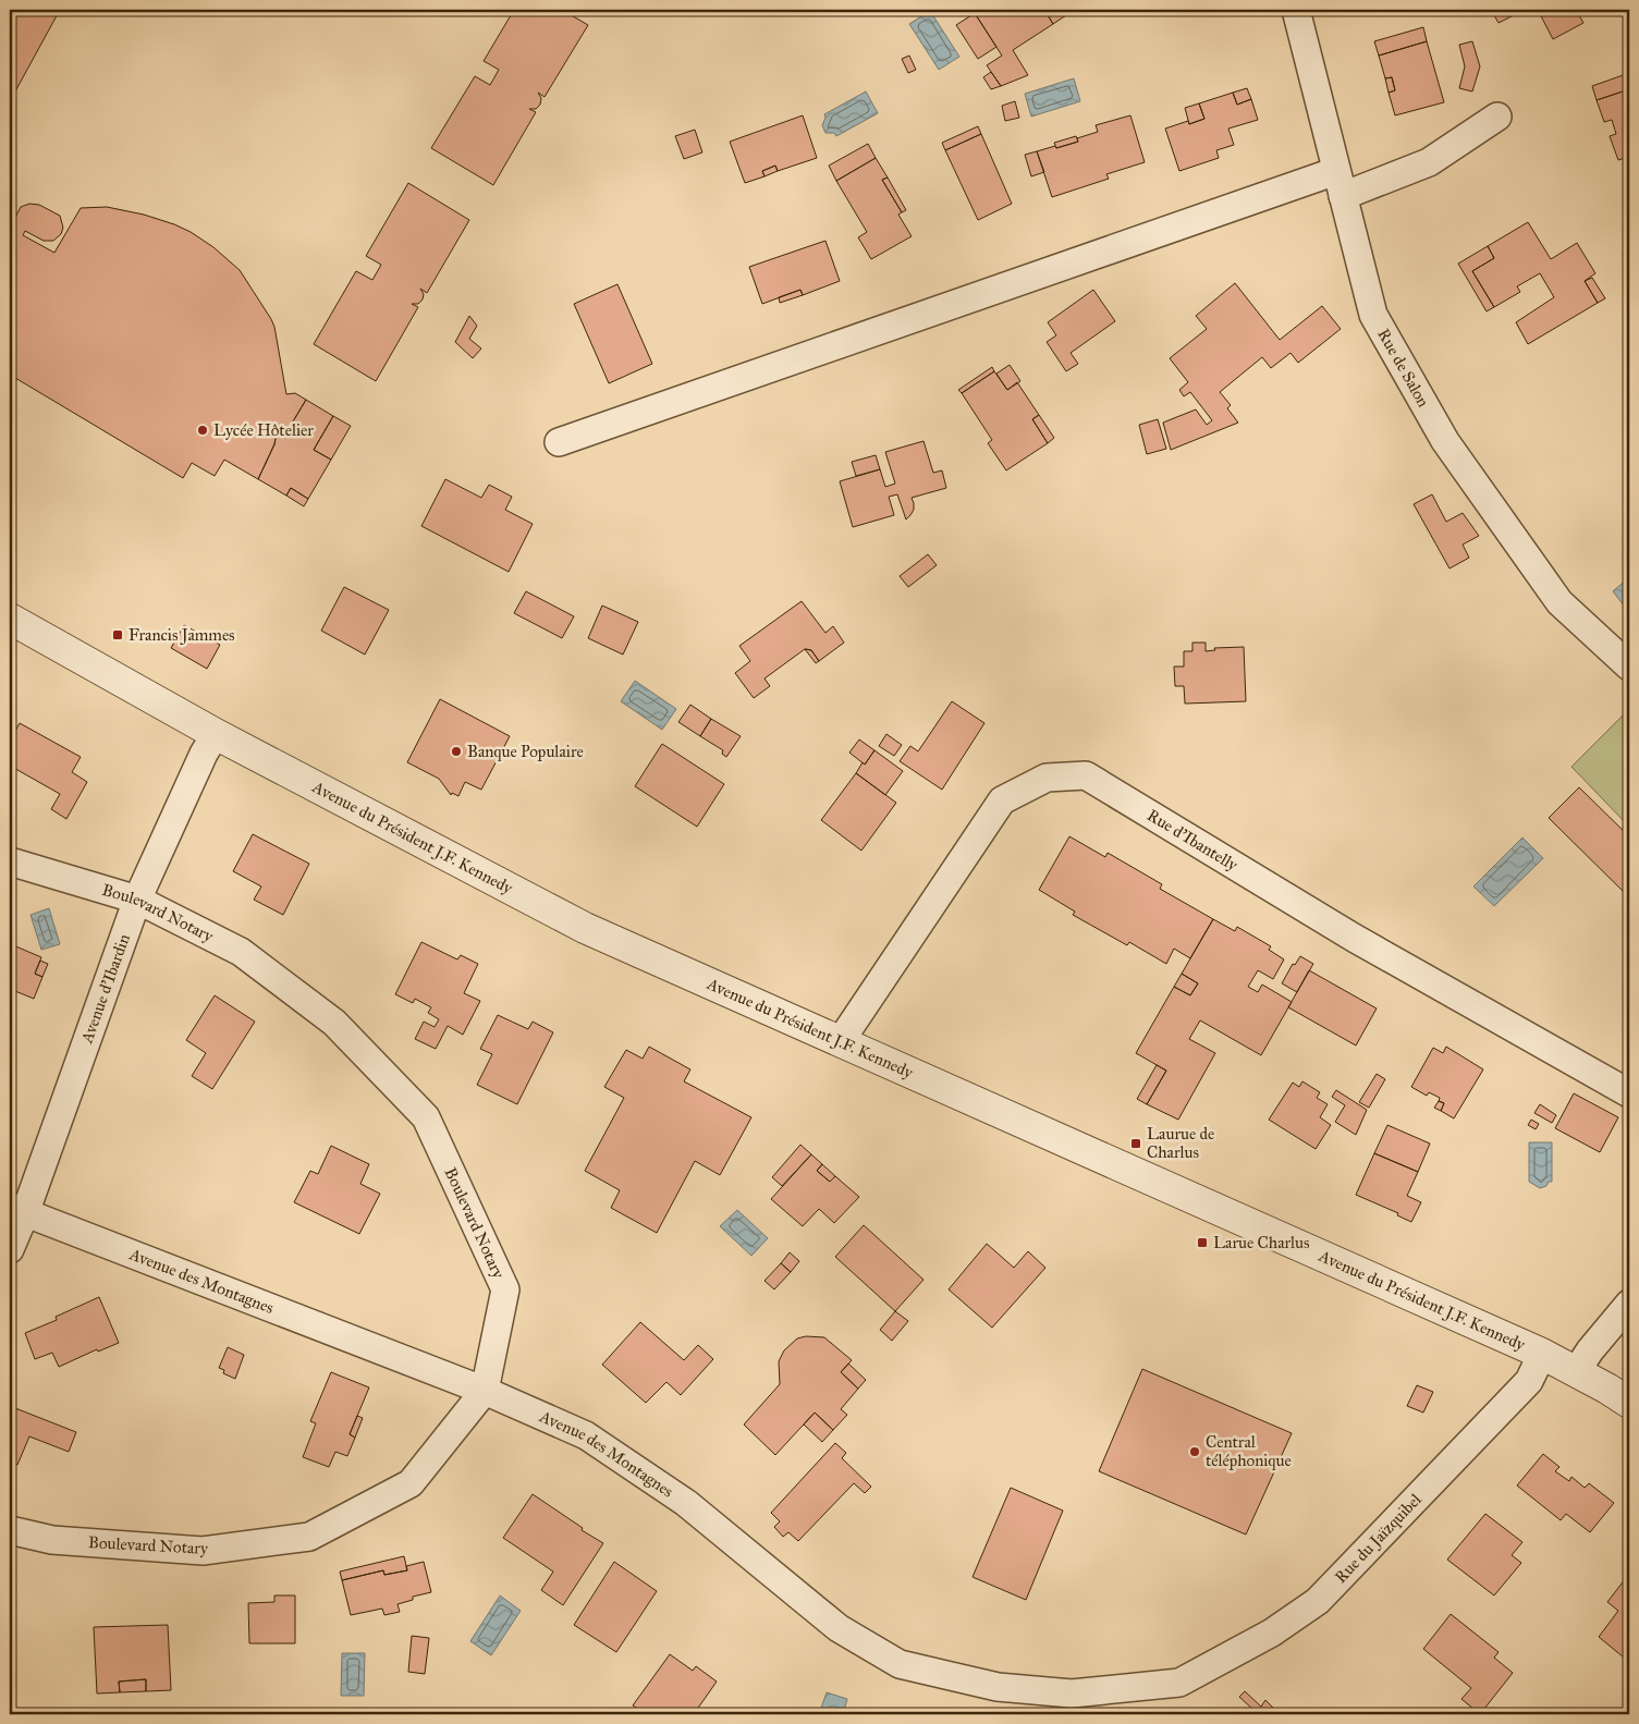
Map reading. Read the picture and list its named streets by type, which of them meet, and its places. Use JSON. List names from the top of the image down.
{
  "streets": {
    "street": [
      "Rue de Salon",
      "Avenue du Président J.F. Kennedy",
      "Rue d'Ibantelly",
      "Boulevard Notary",
      "Avenue d'Ibardin",
      "Avenue des Montagnes",
      "Rue du Jaïzquibel"
    ]
  },
  "crossings": [
    ["Avenue du Président J.F. Kennedy", "Rue d'Ibantelly"],
    ["Avenue du Président J.F. Kennedy", "Avenue d'Ibardin"],
    ["Avenue du Président J.F. Kennedy", "Rue du Jaïzquibel"],
    ["Boulevard Notary", "Avenue d'Ibardin"],
    ["Boulevard Notary", "Avenue des Montagnes"],
    ["Avenue d'Ibardin", "Avenue des Montagnes"],
    ["Avenue des Montagnes", "Rue du Jaïzquibel"]
  ],
  "places": {
    "other": ["Lycée Hôtelier", "Banque Populaire", "Central téléphonique"],
    "transit": ["Francis Jammes", "Laurue de Charlus", "Larue Charlus"]
  }
}
